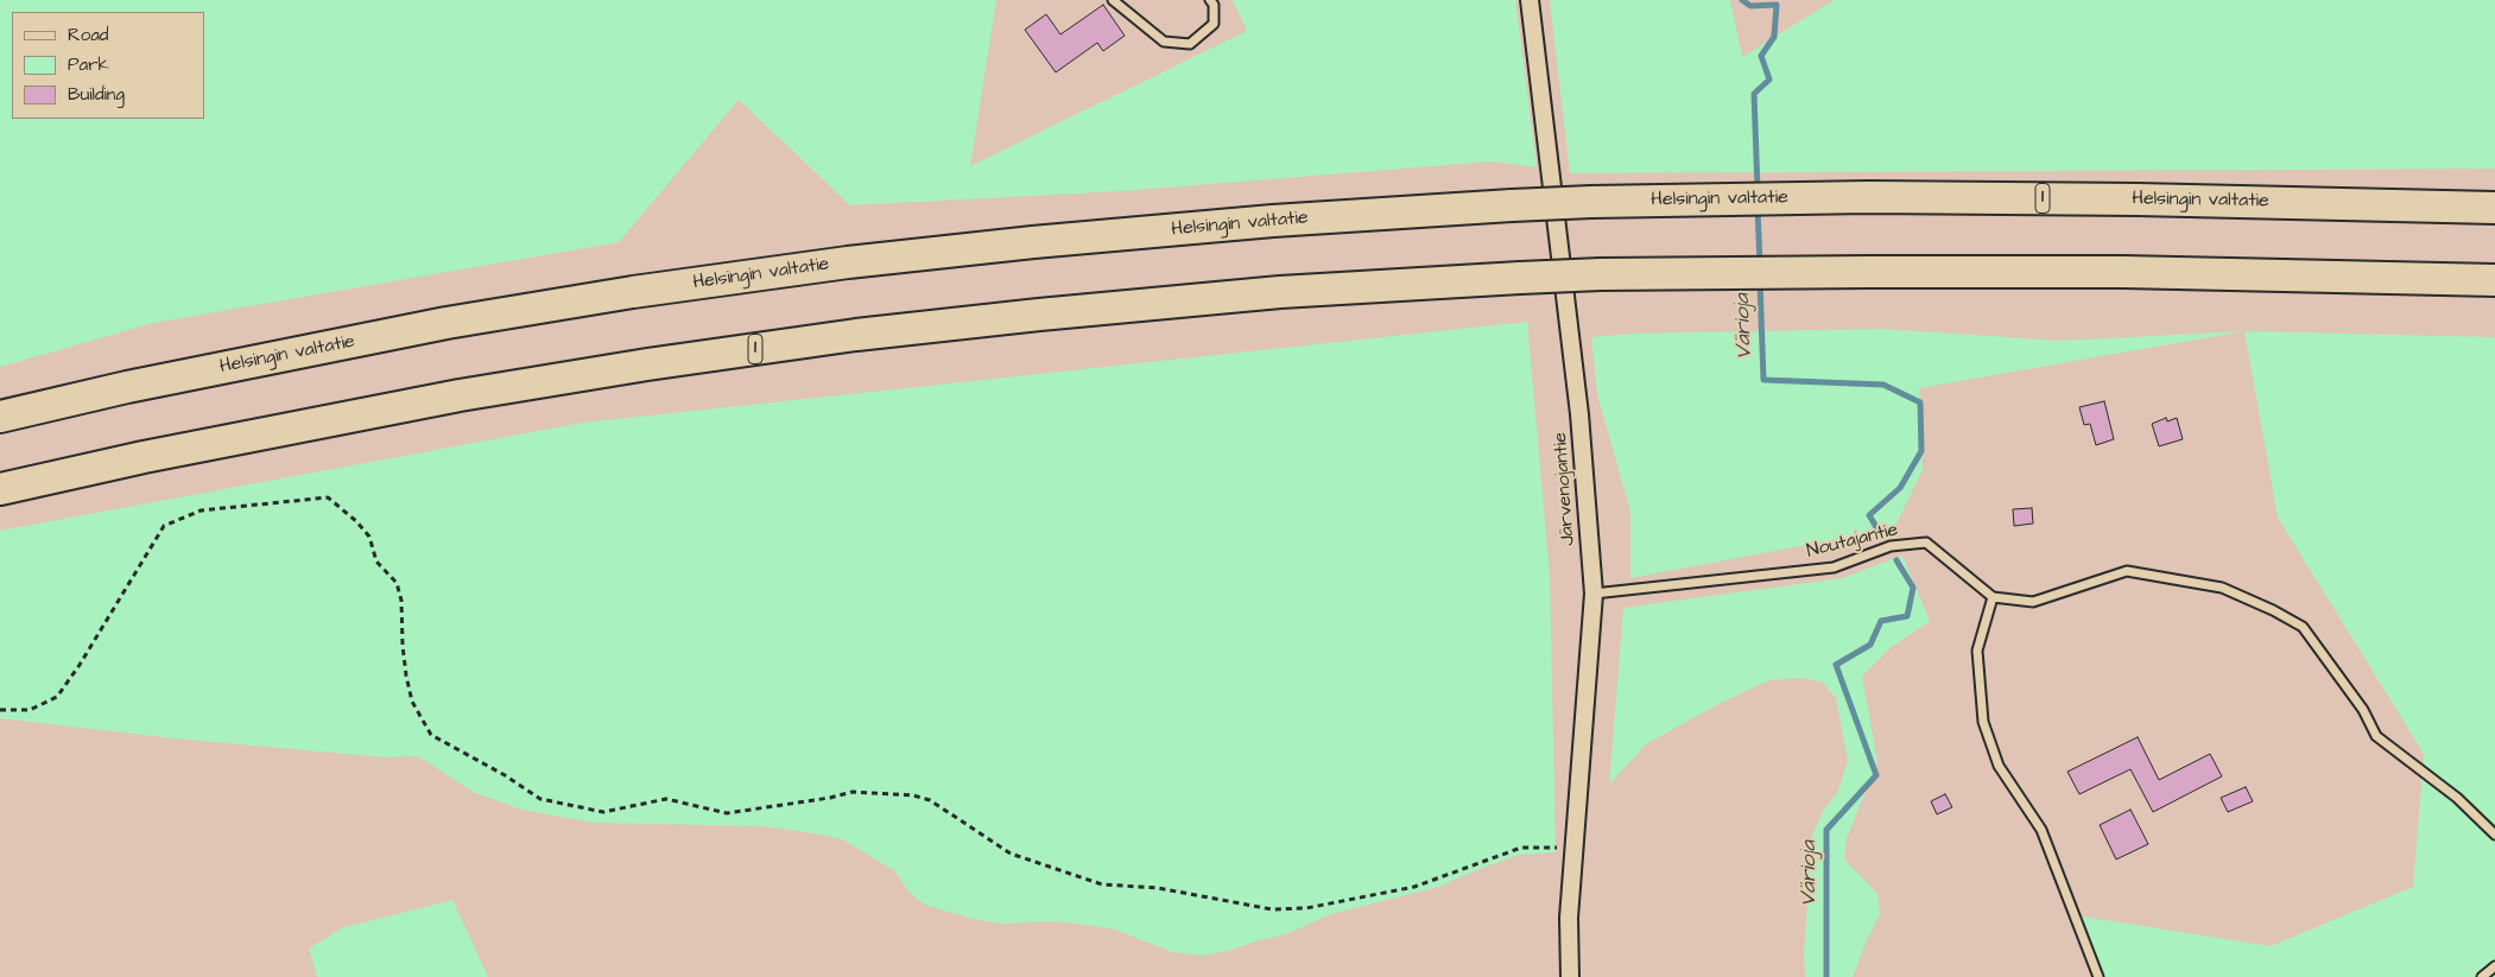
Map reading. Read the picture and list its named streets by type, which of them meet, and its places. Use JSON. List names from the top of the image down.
{
  "streets": {
    "highway": ["1", "Helsingin valtatie"],
    "street": ["Järvenojantie"],
    "lane": ["Noutajantie"]
  },
  "crossings": [
    ["Järvenojantie", "Noutajantie"]
  ],
  "water": ["Värioja"],
  "legend": ["Road", "Park", "Building"]
}
